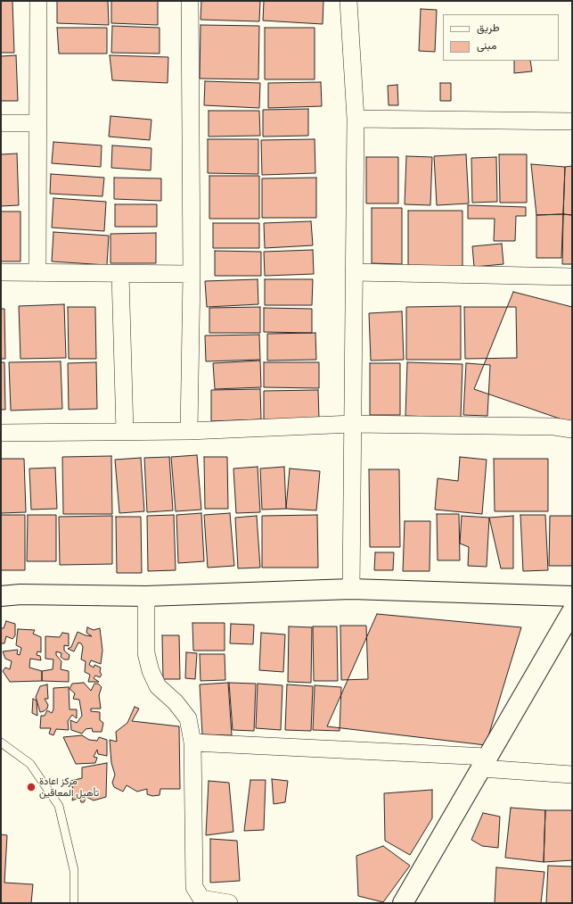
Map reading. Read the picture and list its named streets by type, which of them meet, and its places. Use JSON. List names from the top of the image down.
{
  "places": ["مركز اعادة تأهيل المعاقين"],
  "legend": ["طريق", "مبنى"]
}
